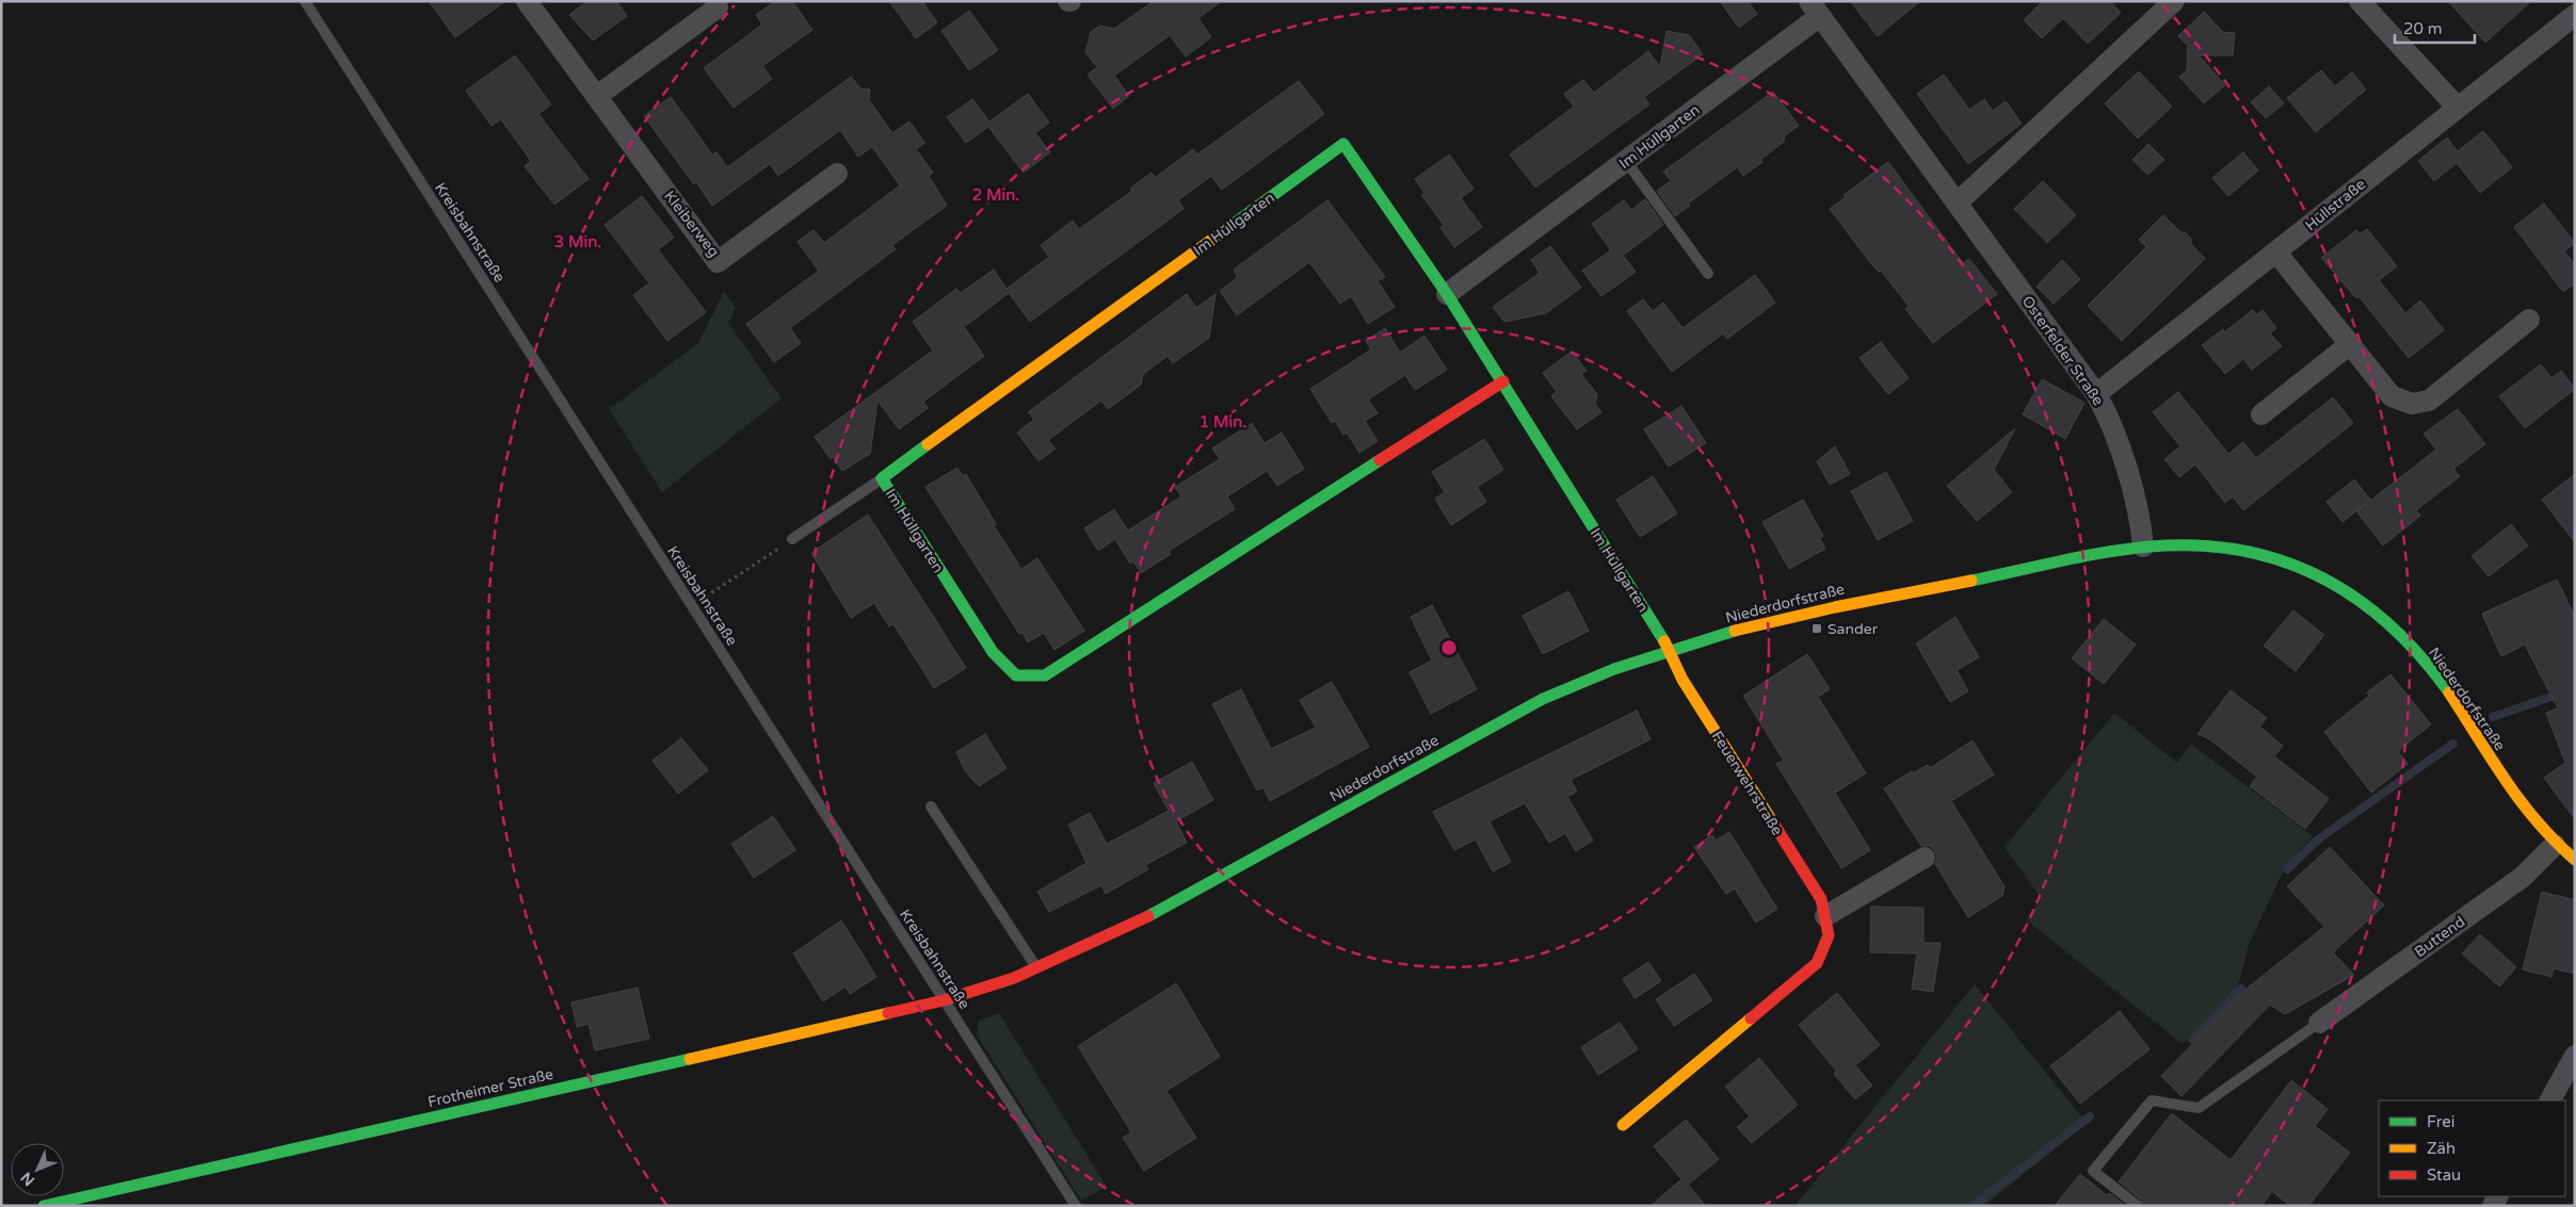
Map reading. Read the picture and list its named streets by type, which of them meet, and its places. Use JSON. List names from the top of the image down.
{
  "streets": {
    "main road": [
      "Im Hüllgarten",
      "Niederdorfstraße",
      "Feuerwehrstraße",
      "Frotheimer Straße"
    ],
    "street": [
      "Hüllstraße",
      "Kleiberweg",
      "Osterfelder Straße",
      "Buttend"
    ],
    "lane": ["Kreisbahnstraße"]
  },
  "crossings": [
    ["Im Hüllgarten", "Osterfelder Straße"],
    ["Im Hüllgarten", "Niederdorfstraße"],
    ["Im Hüllgarten", "Feuerwehrstraße"],
    ["Hüllstraße", "Osterfelder Straße"],
    ["Kreisbahnstraße", "Niederdorfstraße"],
    ["Kreisbahnstraße", "Frotheimer Straße"],
    ["Osterfelder Straße", "Niederdorfstraße"],
    ["Niederdorfstraße", "Feuerwehrstraße"],
    ["Niederdorfstraße", "Buttend"],
    ["Niederdorfstraße", "Frotheimer Straße"]
  ],
  "places": {
    "transit": ["Sander"]
  },
  "legend": ["Frei", "Zäh", "Stau"],
  "scale_bar": "20 m",
  "north": "bottom left",
  "rings": ["2 Min.", "3 Min.", "1 Min."]
}
